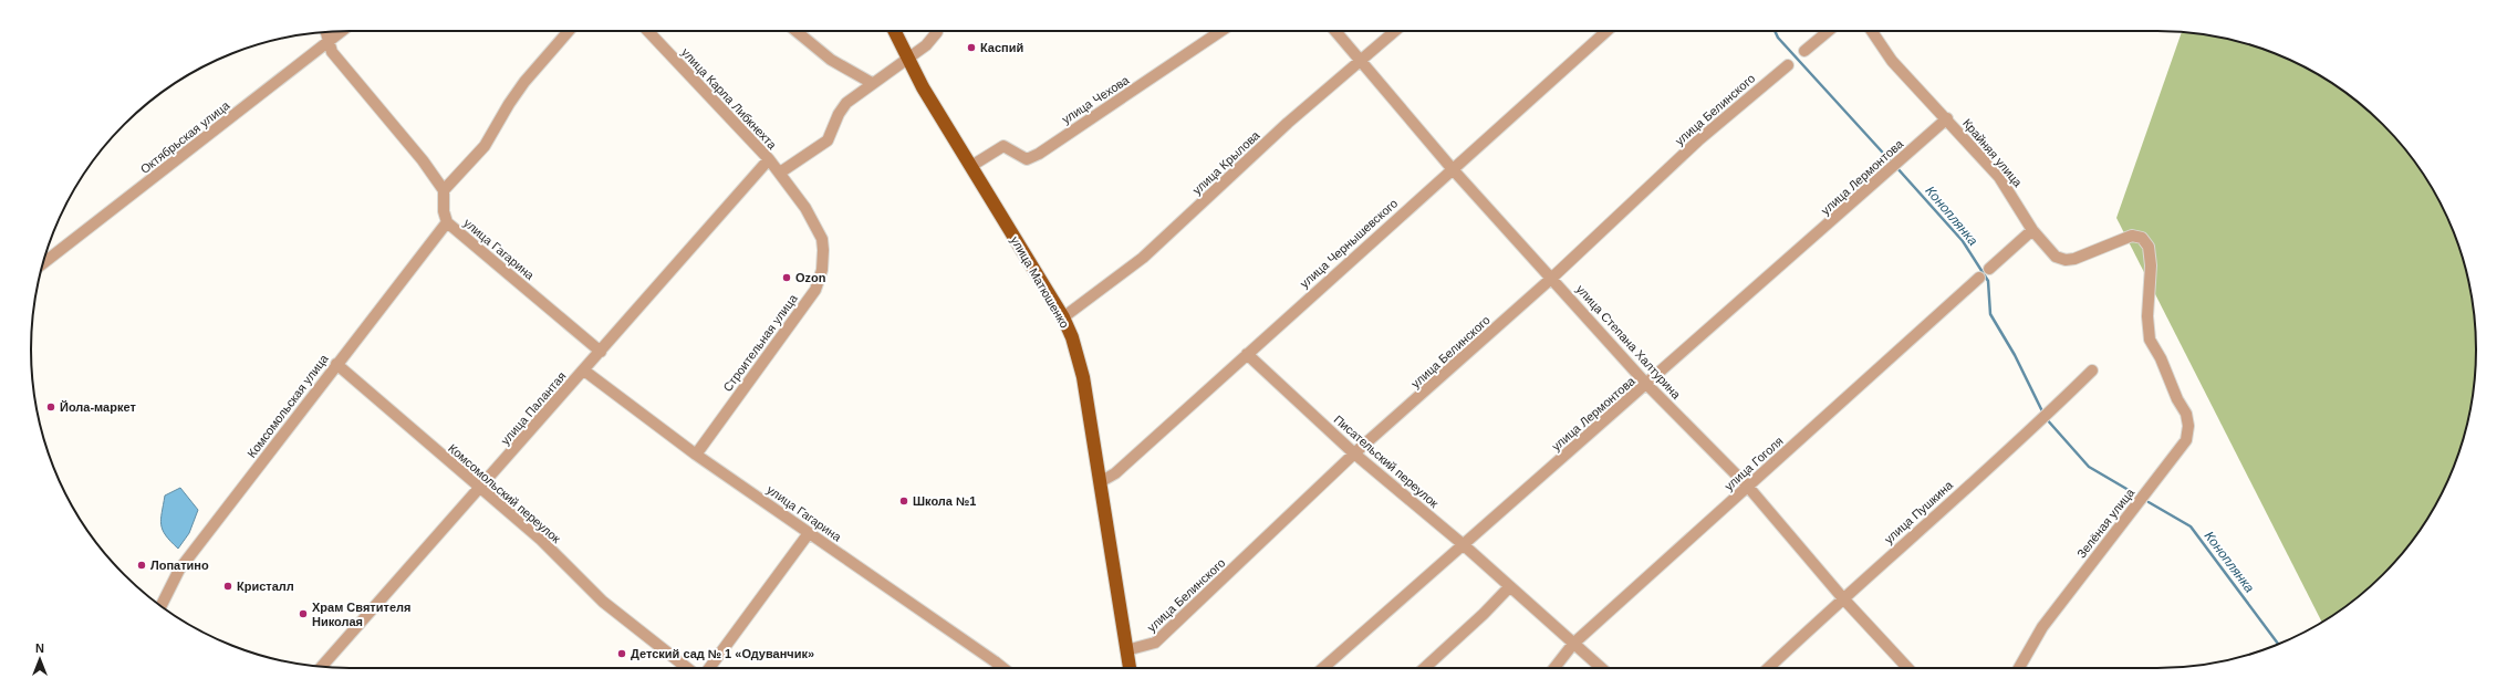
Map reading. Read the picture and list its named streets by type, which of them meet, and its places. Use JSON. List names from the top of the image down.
{
  "streets": {
    "main road": ["улица Матюшенко"],
    "street": [
      "улица Карла Либкнехта",
      "улица Чехова",
      "улица Белинского",
      "Октябрьская улица",
      "Крайняя улица",
      "улица Крылова",
      "улица Лермонтова",
      "улица Чернышевского",
      "улица Гагарина",
      "улица Степана Халтурина",
      "Строительная улица",
      "Комсомольская улица",
      "улица Палантая",
      "Писательский переулок",
      "улица Гоголя",
      "Комсомольский переулок",
      "улица Пушкина",
      "Зелёная улица"
    ]
  },
  "crossings": [
    ["улица Карла Либкнехта", "Строительная улица"],
    ["улица Карла Либкнехта", "улица Палантая"],
    ["улица Чехова", "улица Матюшенко"],
    ["улица Белинского", "улица Матюшенко"],
    ["улица Белинского", "улица Степана Халтурина"],
    ["улица Белинского", "Писательский переулок"],
    ["Крайняя улица", "улица Лермонтова"],
    ["Крайняя улица", "Зелёная улица"],
    ["улица Крылова", "улица Матюшенко"],
    ["улица Крылова", "улица Степана Халтурина"],
    ["улица Лермонтова", "улица Степана Халтурина"],
    ["улица Лермонтова", "Писательский переулок"],
    ["улица Чернышевского", "улица Матюшенко"],
    ["улица Чернышевского", "улица Степана Халтурина"],
    ["улица Чернышевского", "Писательский переулок"],
    ["улица Гагарина", "Строительная улица"],
    ["улица Гагарина", "Комсомольская улица"],
    ["улица Гагарина", "улица Палантая"],
    ["улица Степана Халтурина", "улица Гоголя"],
    ["улица Степана Халтурина", "улица Пушкина"],
    ["Комсомольская улица", "Комсомольский переулок"],
    ["улица Палантая", "Комсомольский переулок"],
    ["Писательский переулок", "улица Гоголя"]
  ],
  "water": ["Коноплянка"],
  "places": [
    "Каспий",
    "Ozon",
    "Йола-маркет",
    "Школа №1",
    "Лопатино",
    "Кристалл",
    "Храм Святителя Николая",
    "Детский сад № 1 «Одуванчик»"
  ],
  "north": "top"
}
